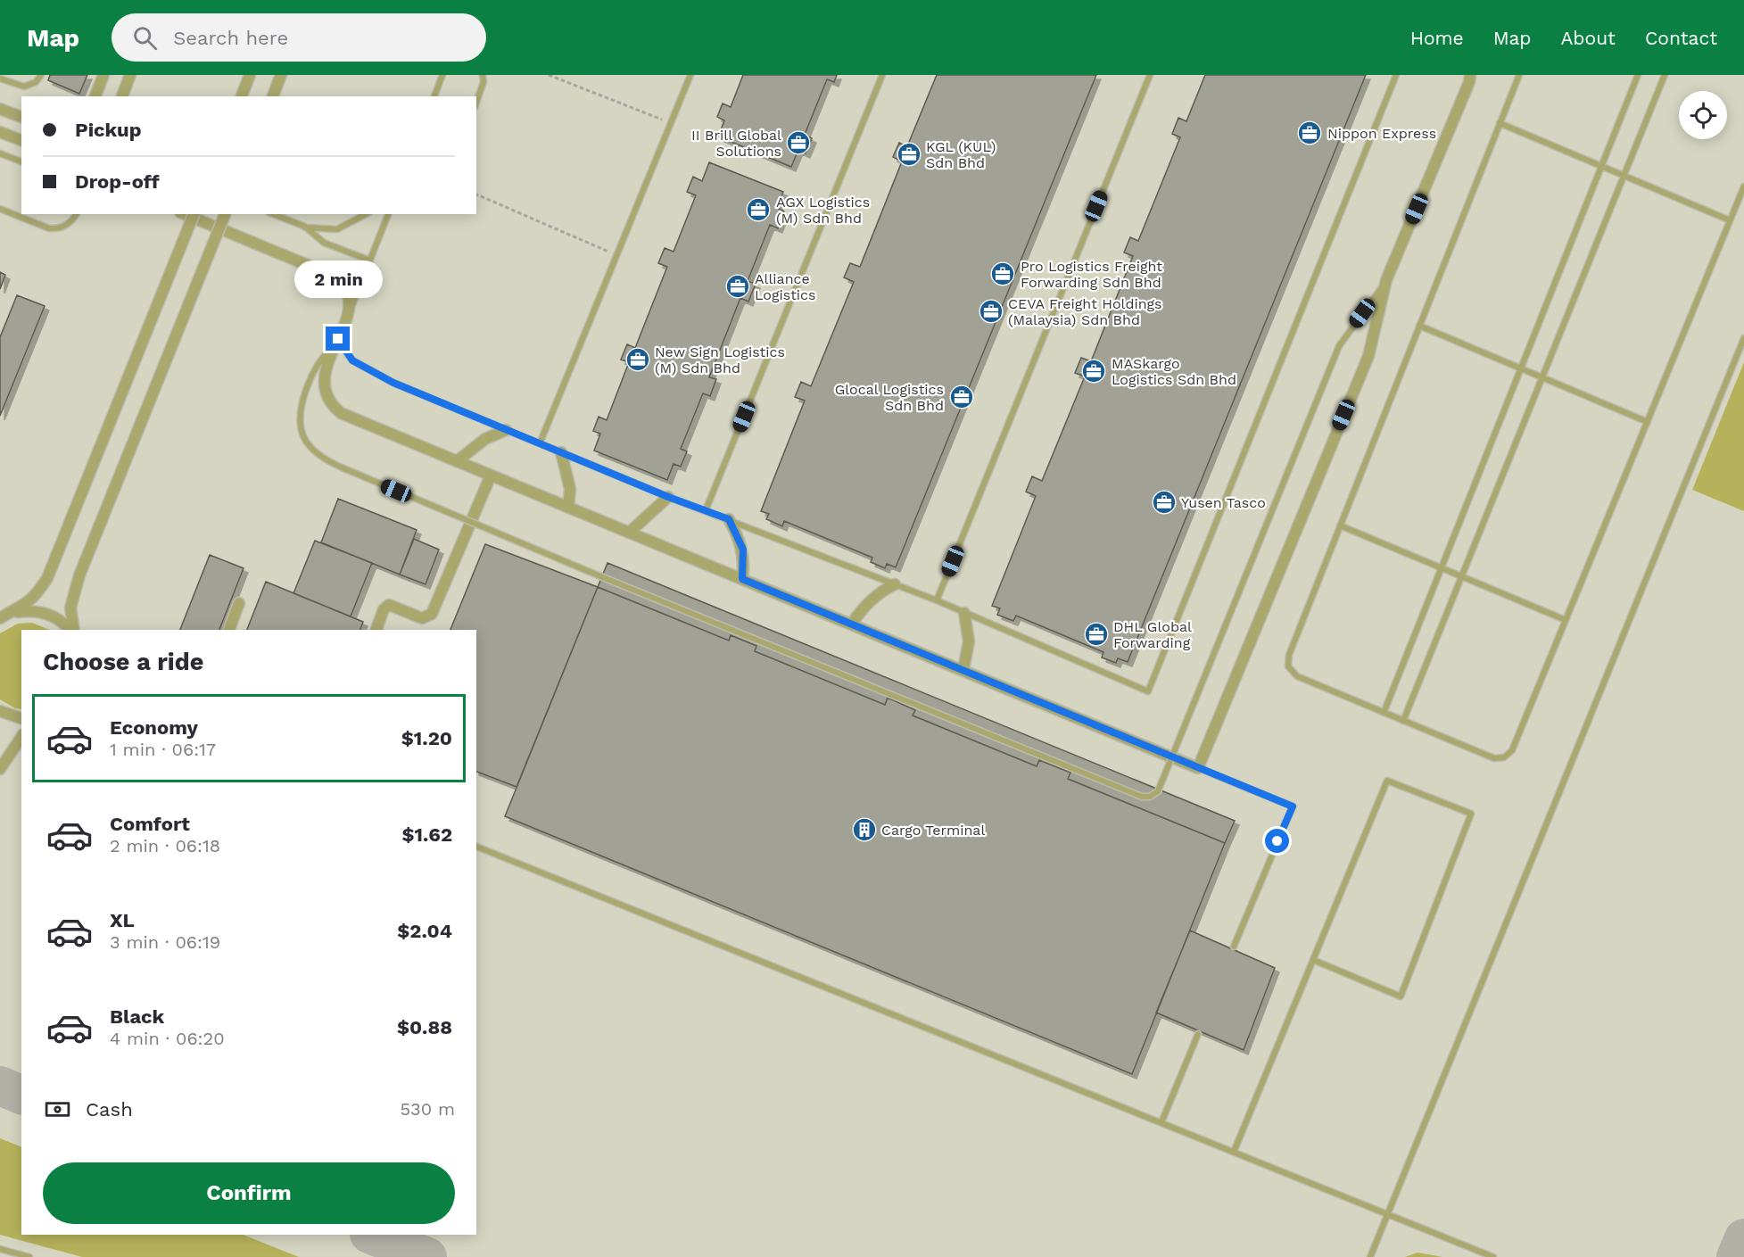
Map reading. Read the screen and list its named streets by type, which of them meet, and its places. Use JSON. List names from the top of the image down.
{
  "places": {
    "office": [
      "Nippon Express",
      "II Brill Global Solutions",
      "KGL (KUL) Sdn Bhd",
      "AGX Logistics (M) Sdn Bhd",
      "Pro Logistics Freight Forwarding Sdn Bhd",
      "Alliance Logistics",
      "CEVA Freight Holdings (Malaysia) Sdn Bhd",
      "New Sign Logistics (M) Sdn Bhd",
      "MASkargo Logistics Sdn Bhd",
      "Glocal Logistics Sdn Bhd",
      "Yusen Tasco",
      "DHL Global Forwarding"
    ],
    "building": ["Cargo Terminal"]
  },
  "page": {
    "header": "Map",
    "search": "Search here",
    "nav": [
      "Home",
      "Map",
      "About",
      "Contact"
    ],
    "banner": ["Pickup", "Drop-off"],
    "bubble": "2 min",
    "heading": "Choose a ride",
    "list": [
      {
        "name": "Economy",
        "note": "1 min · 06:17",
        "value": "$1.20"
      },
      {
        "name": "Comfort",
        "note": "2 min · 06:18",
        "value": "$1.62"
      },
      {
        "name": "XL",
        "note": "3 min · 06:19",
        "value": "$2.04"
      },
      {
        "name": "Black",
        "note": "4 min · 06:20",
        "value": "$0.88"
      }
    ],
    "pay": ["Cash", "530 m"],
    "buttons": "Confirm"
  }
}
